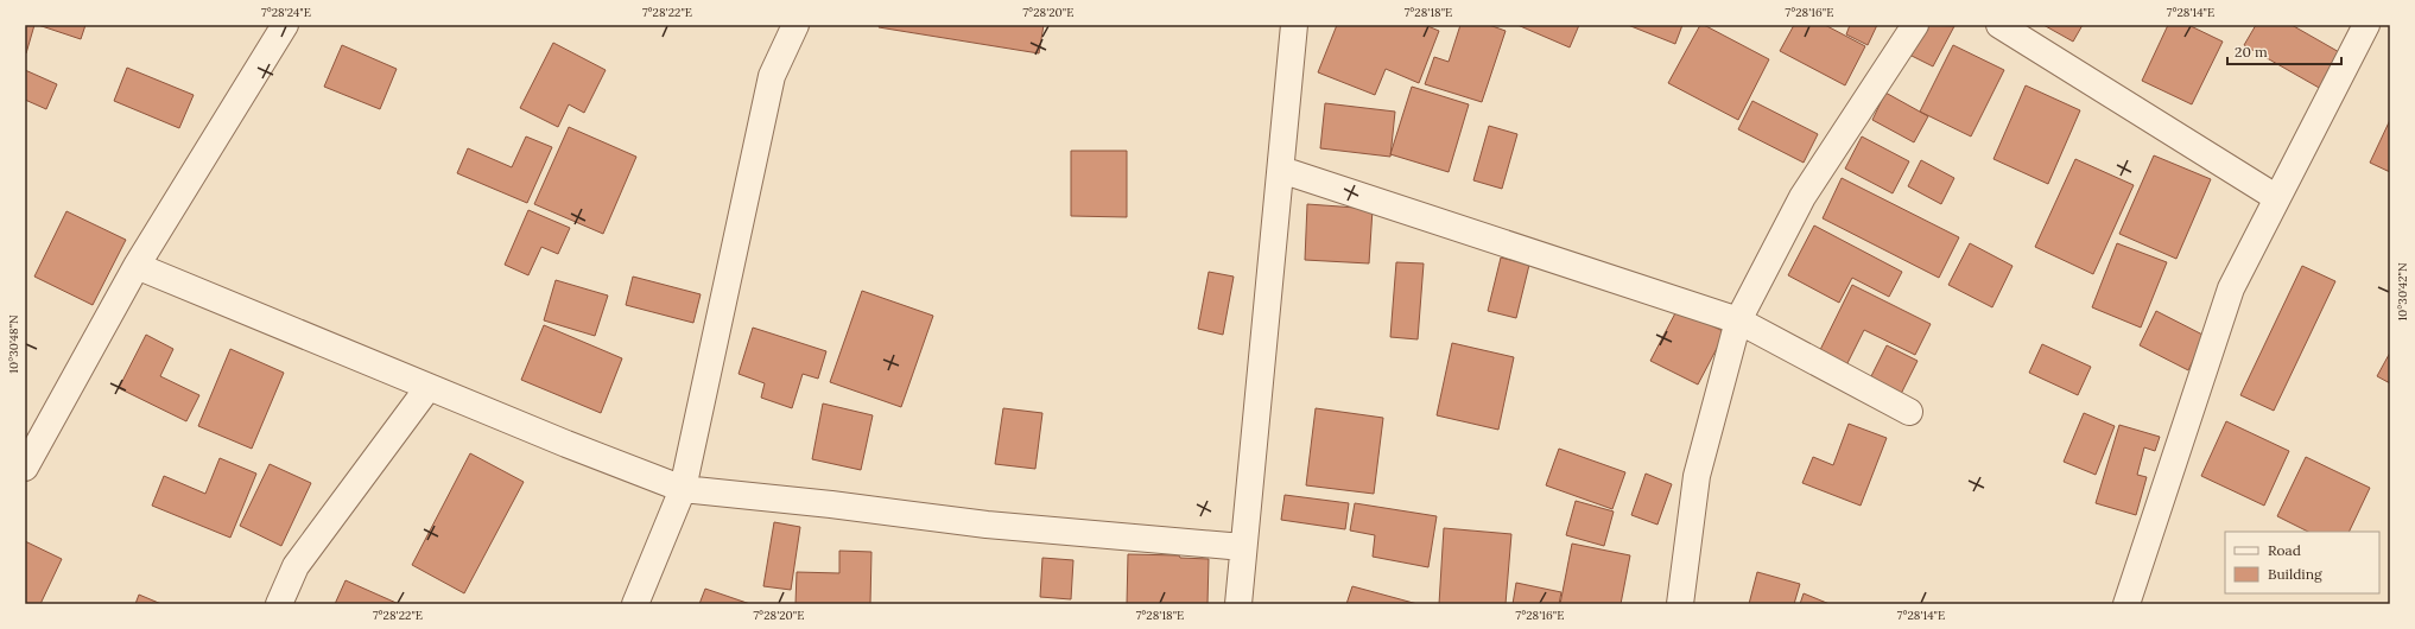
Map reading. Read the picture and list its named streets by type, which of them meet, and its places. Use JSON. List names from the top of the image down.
{
  "legend": ["Road", "Building"],
  "scale_bar": "20 m",
  "coordinates": [
    "7°28'24\"E",
    "7°28'22\"E",
    "7°28'20\"E",
    "7°28'18\"E",
    "7°28'16\"E",
    "7°28'14\"E",
    "10°30'42\"N",
    "10°30'48\"N"
  ]
}
